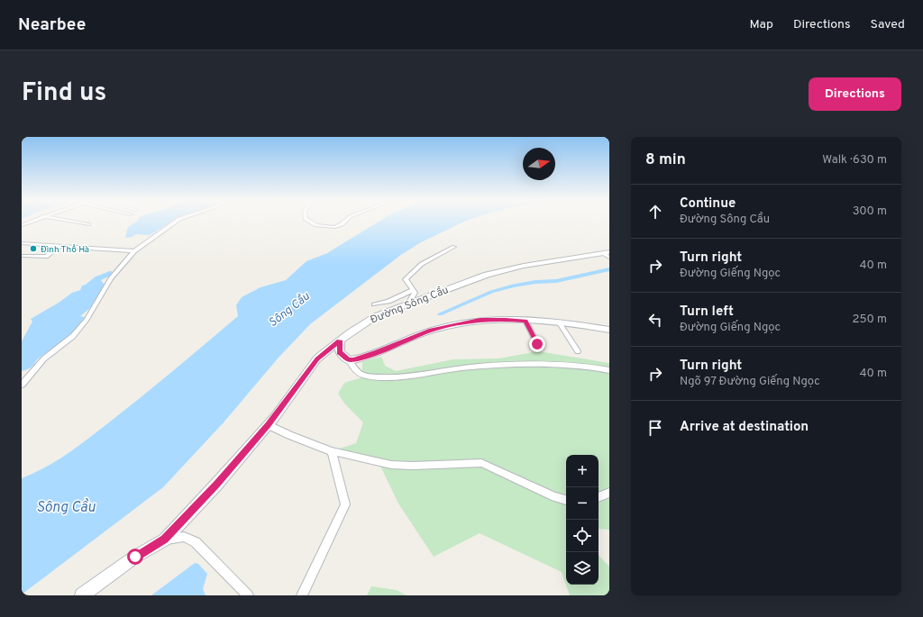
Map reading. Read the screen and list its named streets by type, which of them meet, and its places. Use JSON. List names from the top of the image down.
{
  "streets": {
    "main road": ["Đường Sông Cầu"]
  },
  "water": ["Sông Cầu"],
  "places": ["Đình Thổ Hà"],
  "north": "right",
  "page": {
    "header": "Nearbee",
    "nav": ["Map", "Directions", "Saved"],
    "title": "Find us",
    "buttons": "Directions",
    "heading": ["8 min", "Walk · 630 m"],
    "list": [
      ["Continue", "Đường Sông Cầu", "300 m"],
      ["Turn right", "Đường Giếng Ngọc", "40 m"],
      ["Turn left", "Đường Giếng Ngọc", "250 m"],
      ["Turn right", "Ngõ 97 Đường Giếng Ngọc", "40 m"],
      "Arrive at destination"
    ],
    "map_buttons": ["+", "−"]
  }
}
